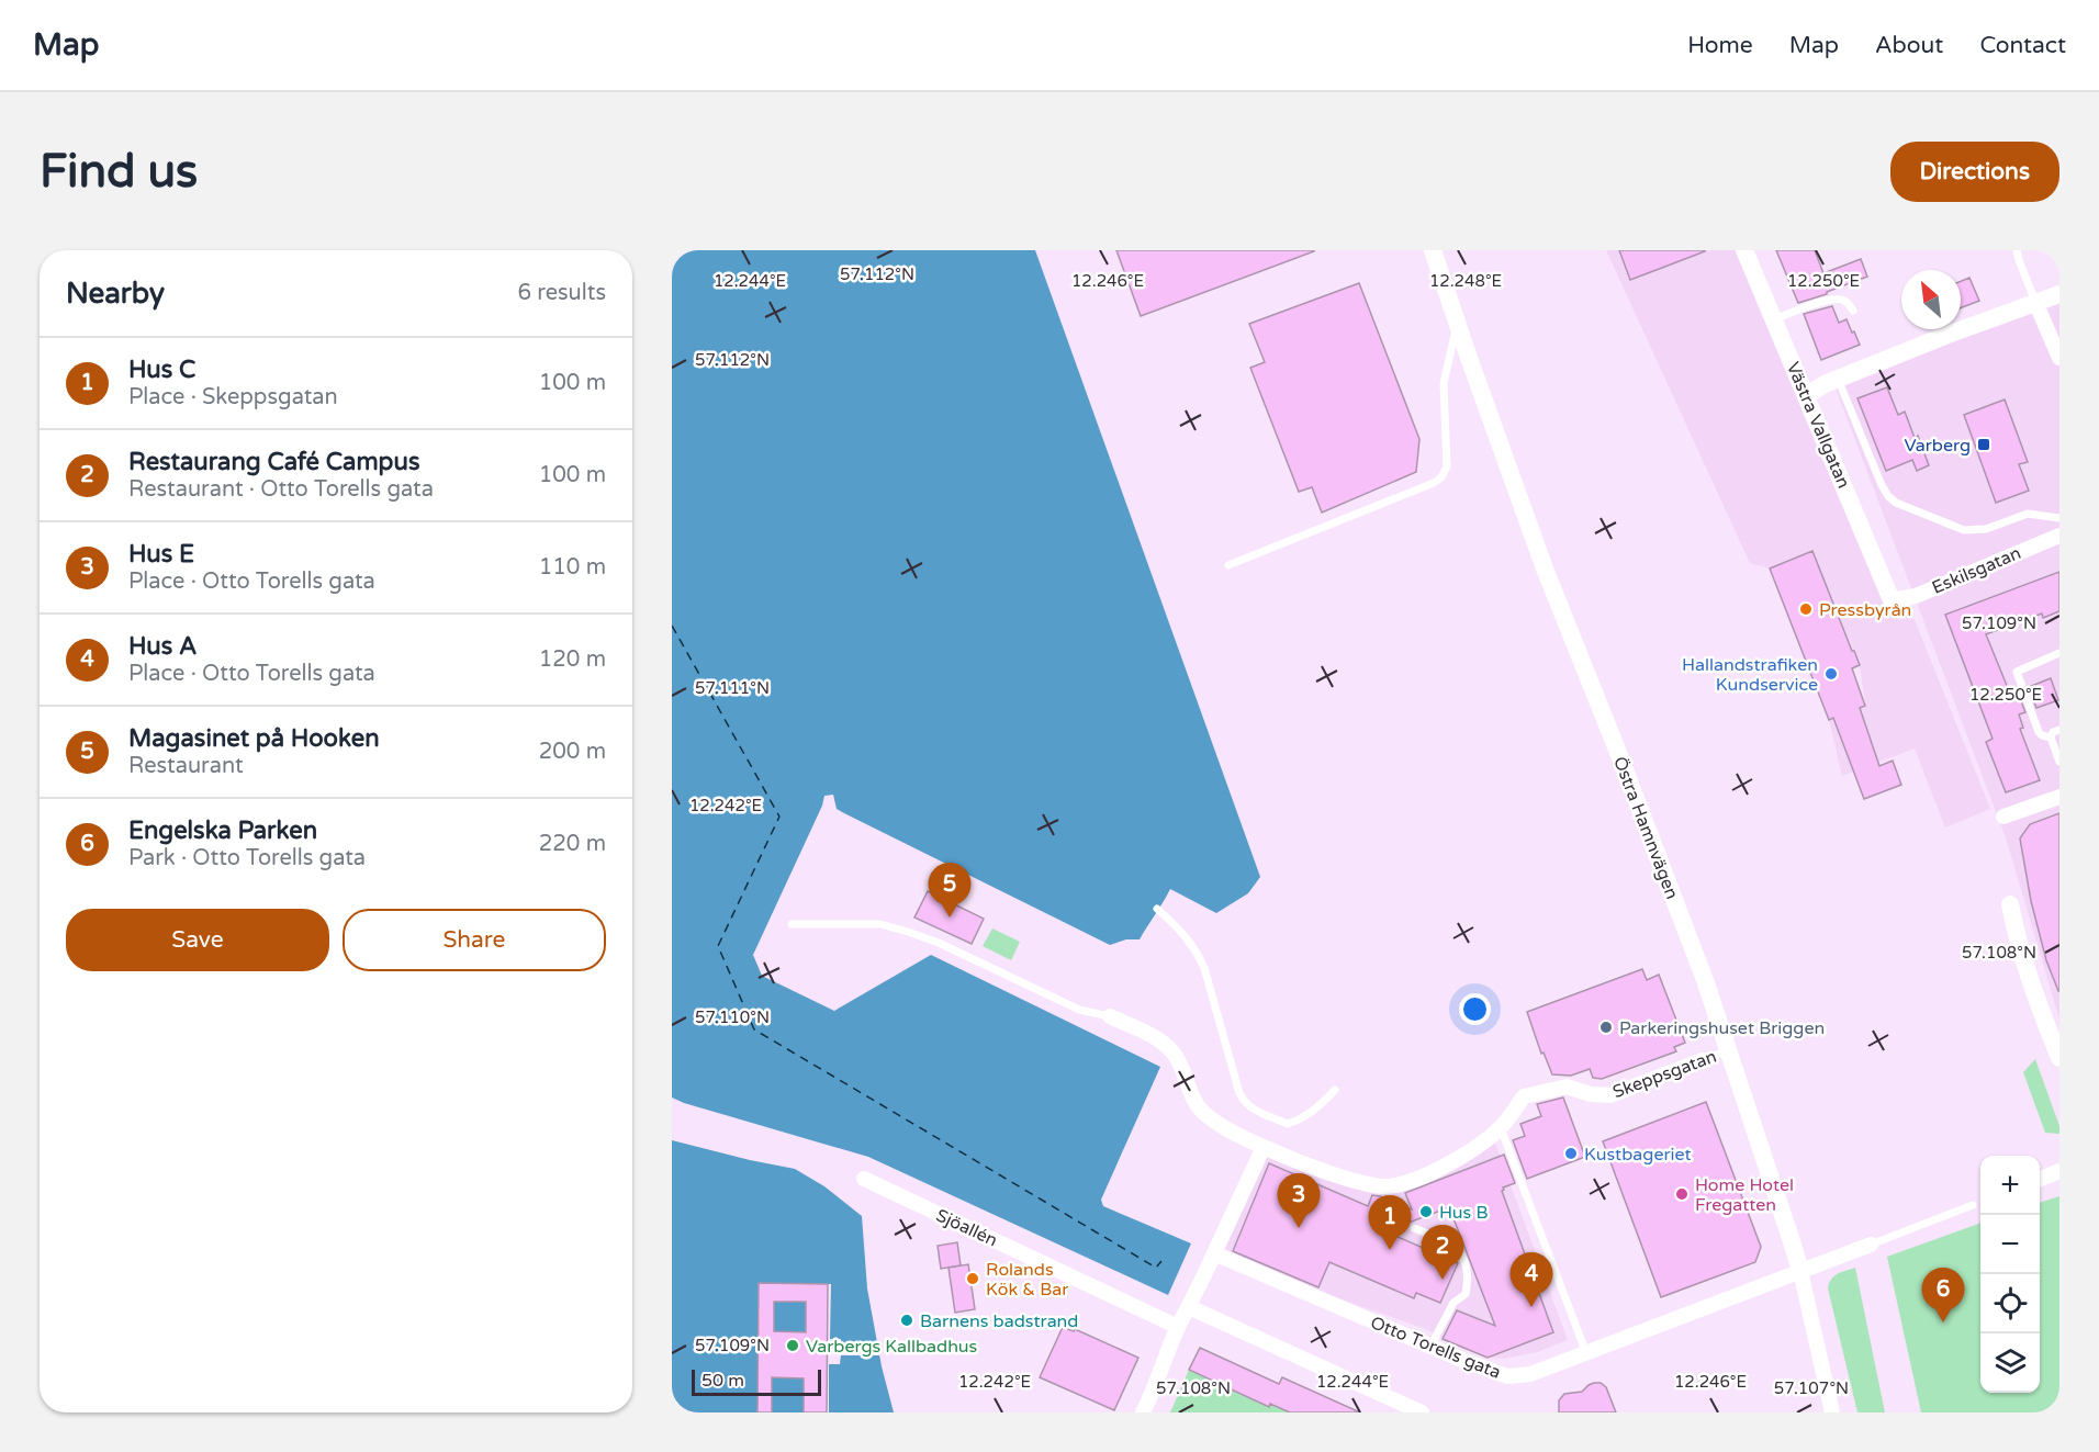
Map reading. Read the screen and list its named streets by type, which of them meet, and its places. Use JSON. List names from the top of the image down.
{
  "streets": {
    "street": [
      "Västra Vallgatan",
      "Eskilsgatan",
      "Östra Hamnvägen",
      "Skeppsgatan",
      "Sjöallén",
      "Otto Torells gata"
    ]
  },
  "crossings": [
    ["Västra Vallgatan", "Eskilsgatan"],
    ["Östra Hamnvägen", "Skeppsgatan"],
    ["Östra Hamnvägen", "Otto Torells gata"]
  ],
  "places": {
    "transit": ["Varberg"],
    "other": [
      "Pressbyrån",
      "Hallandstrafiken Kundservice",
      "Parkeringshuset Briggen",
      "Kustbageriet",
      "Home Hotel Fregatten",
      "Hus B",
      "Rolands Kök & Bar",
      "Barnens badstrand",
      "Varbergs Kallbadhus"
    ]
  },
  "scale_bar": "50 m",
  "north": "top left",
  "page": {
    "header": "Map",
    "nav": [
      "Home",
      "Map",
      "About",
      "Contact"
    ],
    "buttons": [
      "Directions",
      ["Save", "Share"]
    ],
    "title": "Find us",
    "heading": ["Nearby", "6 results"],
    "list": [
      {
        "mark": "1",
        "name": "Hus C",
        "note": "Place · Skeppsgatan",
        "value": "100 m"
      },
      {
        "mark": "2",
        "name": "Restaurang Café Campus",
        "note": "Restaurant · Otto Torells gata",
        "value": "100 m"
      },
      {
        "mark": "3",
        "name": "Hus E",
        "note": "Place · Otto Torells gata",
        "value": "110 m"
      },
      {
        "mark": "4",
        "name": "Hus A",
        "note": "Place · Otto Torells gata",
        "value": "120 m"
      },
      {
        "mark": "5",
        "name": "Magasinet på Hooken",
        "note": "Restaurant",
        "value": "200 m"
      },
      {
        "mark": "6",
        "name": "Engelska Parken",
        "note": "Park · Otto Torells gata",
        "value": "220 m"
      }
    ],
    "pins": [
      "5",
      "3",
      "1",
      "2",
      "4",
      "6"
    ],
    "map_buttons": ["+", "−"],
    "scale": "50 m"
  },
  "coordinates": [
    "57.112°N",
    "12.244°E",
    "12.246°E",
    "12.248°E",
    "12.250°E",
    "57.109°N",
    "57.111°N",
    "12.242°E",
    "57.108°N",
    "57.110°N",
    "57.107°N"
  ]
}
